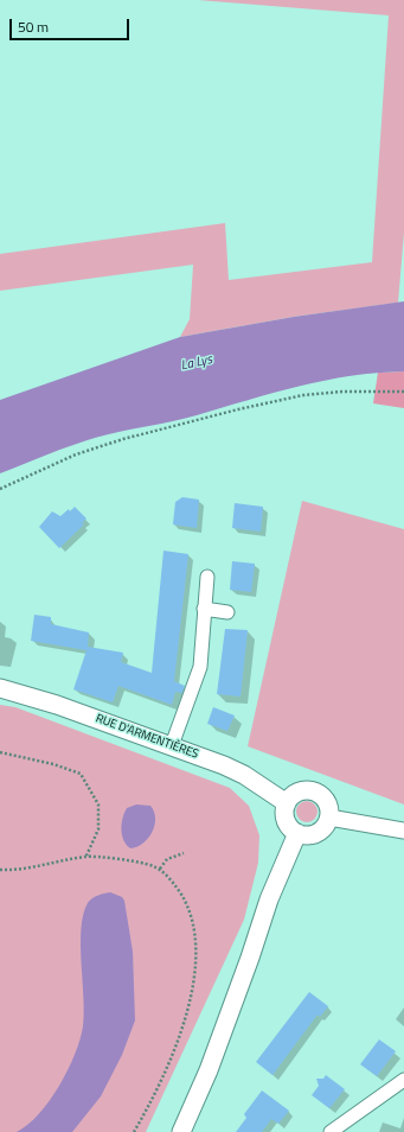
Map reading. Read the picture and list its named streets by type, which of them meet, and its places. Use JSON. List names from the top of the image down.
{
  "streets": {
    "main road": ["RUE D'ARMENTIÈRES"]
  },
  "water": ["La Lys"],
  "scale_bar": "50 m"
}
